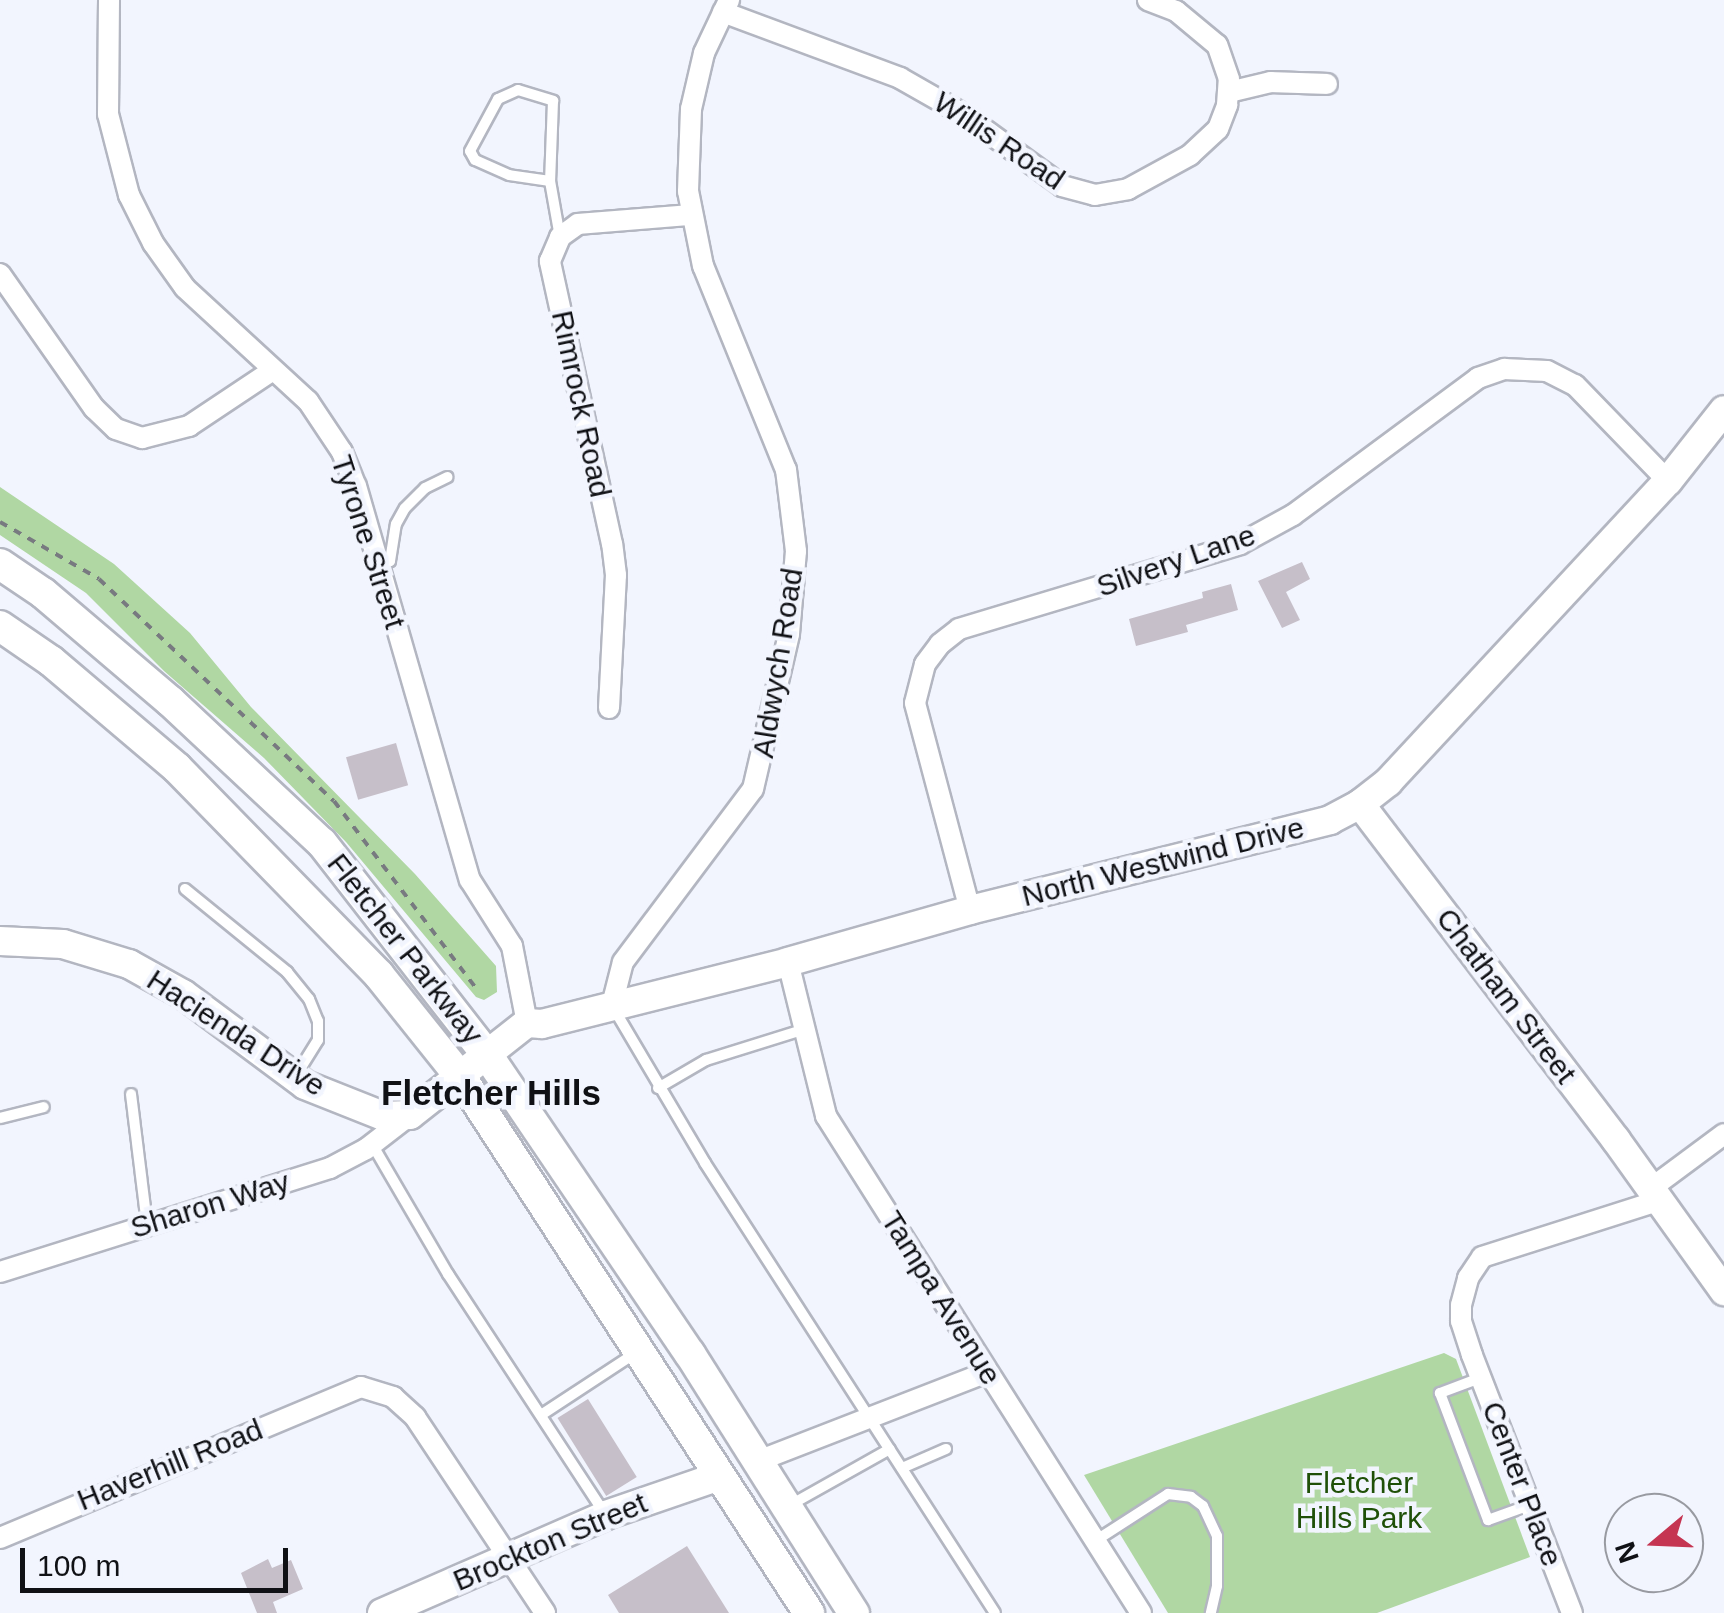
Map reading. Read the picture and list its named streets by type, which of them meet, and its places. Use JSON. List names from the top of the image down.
{
  "streets": {
    "main road": ["Fletcher Parkway"],
    "street": [
      "Willis Road",
      "Rimrock Road",
      "Tyrone Street",
      "Silvery Lane",
      "Aldwych Road",
      "North Westwind Drive",
      "Chatham Street",
      "Hacienda Drive",
      "Sharon Way",
      "Tampa Avenue",
      "Haverhill Road",
      "Center Place",
      "Brockton Street"
    ]
  },
  "crossings": [
    ["Willis Road", "Aldwych Road"],
    ["Tyrone Street", "North Westwind Drive"],
    ["Silvery Lane", "North Westwind Drive"],
    ["Aldwych Road", "North Westwind Drive"],
    ["North Westwind Drive", "Chatham Street"],
    ["North Westwind Drive", "Tampa Avenue"],
    ["Fletcher Parkway", "Brockton Street"],
    ["Chatham Street", "Center Place"],
    ["Hacienda Drive", "Sharon Way"],
    ["Haverhill Road", "Brockton Street"]
  ],
  "districts": ["Fletcher Hills"],
  "parks": ["Fletcher Hills Park"],
  "scale_bar": "100 m",
  "north": "left"
}
